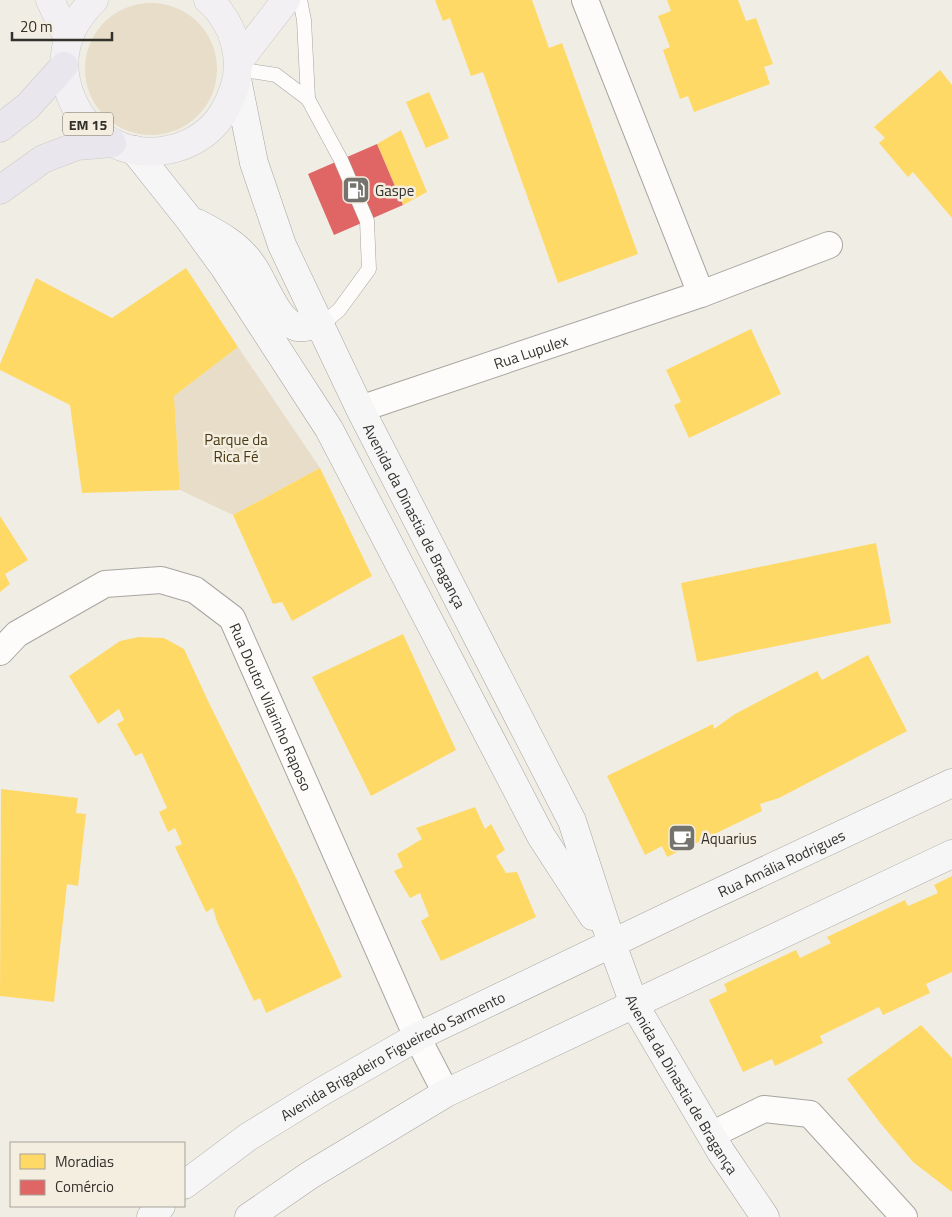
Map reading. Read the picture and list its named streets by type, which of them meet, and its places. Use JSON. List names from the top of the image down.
{
  "streets": {
    "main road": ["EM 15"],
    "street": [
      "Rua Lupulex",
      "Avenida da Dinastia de Bragança",
      "Rua Doutor Vilarinho Raposo",
      "Rua Amália Rodrigues",
      "Avenida Brigadeiro Figueiredo Sarmento"
    ]
  },
  "crossings": [
    ["EM 15", "Avenida da Dinastia de Bragança"],
    ["Rua Lupulex", "Avenida da Dinastia de Bragança"],
    ["Avenida da Dinastia de Bragança", "Rua Amália Rodrigues"],
    ["Avenida da Dinastia de Bragança", "Avenida Brigadeiro Figueiredo Sarmento"],
    ["Rua Doutor Vilarinho Raposo", "Avenida Brigadeiro Figueiredo Sarmento"],
    ["Rua Amália Rodrigues", "Avenida Brigadeiro Figueiredo Sarmento"]
  ],
  "parks": ["Parque da Rica Fé"],
  "places": {
    "fuel station": ["Gaspe"],
    "cafe": ["Aquarius"]
  },
  "legend": ["Moradias", "Comércio"],
  "scale_bar": "20 m"
}
